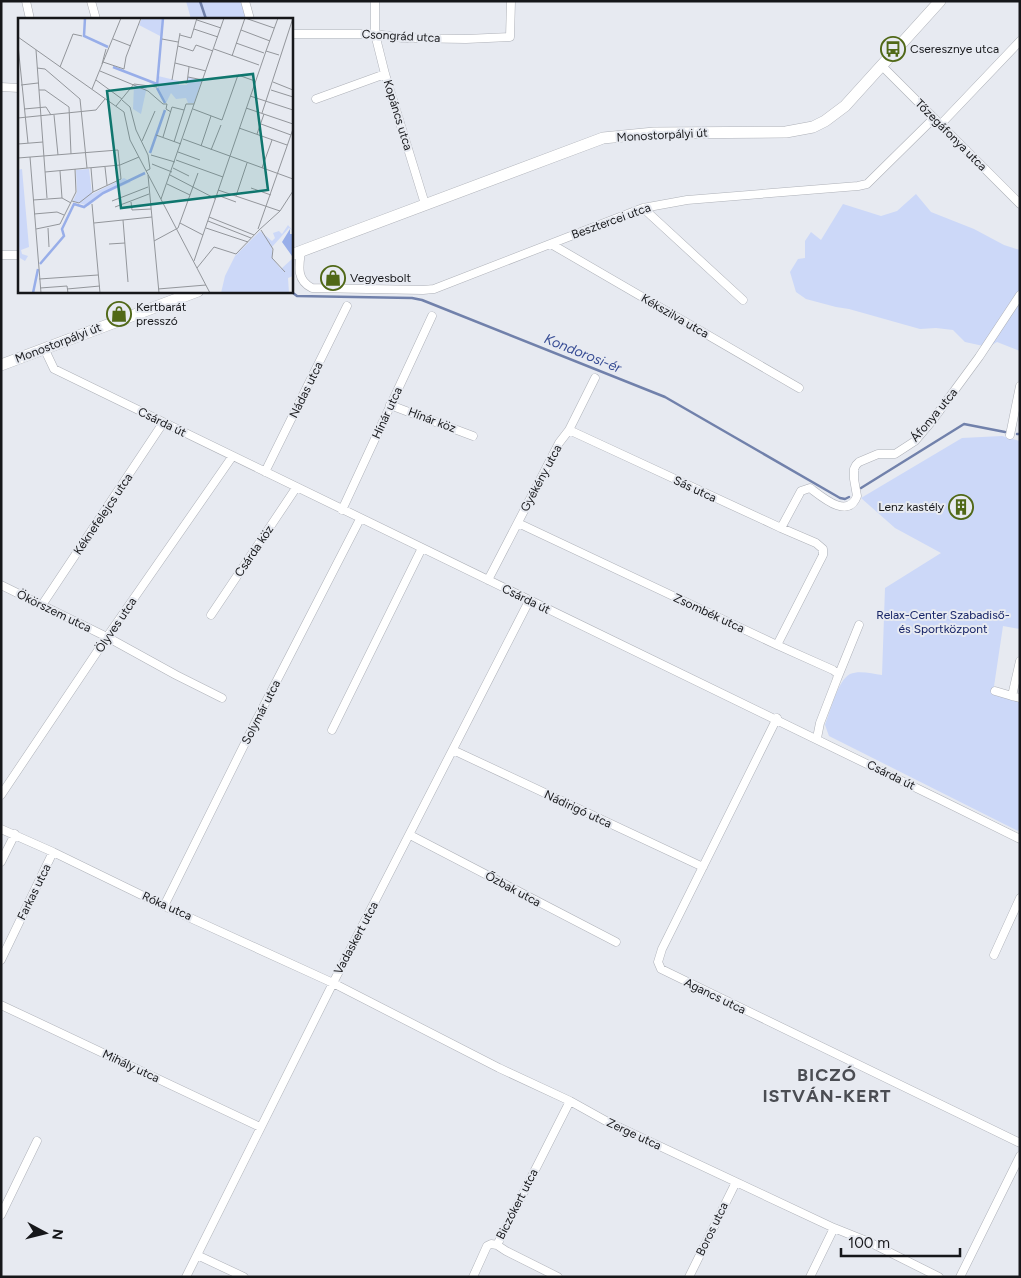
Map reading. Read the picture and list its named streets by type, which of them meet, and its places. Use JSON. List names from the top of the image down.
{
  "streets": {
    "street": [
      "Csongrád utca",
      "Kopáncs utca",
      "Monostorpályi út",
      "Tőzegáfonya utca",
      "Besztercei utca",
      "Kékszilva utca",
      "Nádas utca",
      "Hínár utca",
      "Áfonya utca",
      "Hínár köz",
      "Csárda út",
      "Gyékény utca",
      "Sás utca",
      "Kéknefelejcs utca",
      "Csárda köz",
      "Ökörszem utca",
      "Zsombék utca",
      "Ölyves utca",
      "Solymár utca",
      "Nádirigó utca",
      "Őzbak utca",
      "Farkas utca",
      "Róka utca",
      "Vadaskert utca",
      "Agancs utca",
      "Mihály utca",
      "Zerge utca",
      "Biczókert utca",
      "Boros utca"
    ]
  },
  "crossings": [
    ["Csongrád utca", "Kopáncs utca"],
    ["Kopáncs utca", "Monostorpályi út"],
    ["Monostorpályi út", "Tőzegáfonya utca"],
    ["Monostorpályi út", "Besztercei utca"],
    ["Monostorpályi út", "Csárda út"],
    ["Tőzegáfonya utca", "Besztercei utca"],
    ["Besztercei utca", "Kékszilva utca"],
    ["Nádas utca", "Csárda út"],
    ["Hínár utca", "Hínár köz"],
    ["Hínár utca", "Csárda út"],
    ["Áfonya utca", "Sás utca"],
    ["Csárda út", "Gyékény utca"],
    ["Csárda út", "Kéknefelejcs utca"],
    ["Csárda út", "Csárda köz"],
    ["Csárda út", "Ölyves utca"],
    ["Csárda út", "Solymár utca"],
    ["Csárda út", "Vadaskert utca"],
    ["Csárda út", "Agancs utca"],
    ["Gyékény utca", "Sás utca"],
    ["Gyékény utca", "Zsombék utca"],
    ["Sás utca", "Zsombék utca"],
    ["Kéknefelejcs utca", "Ökörszem utca"],
    ["Ökörszem utca", "Ölyves utca"],
    ["Solymár utca", "Róka utca"],
    ["Nádirigó utca", "Vadaskert utca"],
    ["Nádirigó utca", "Agancs utca"],
    ["Őzbak utca", "Vadaskert utca"],
    ["Farkas utca", "Róka utca"],
    ["Róka utca", "Vadaskert utca"],
    ["Róka utca", "Zerge utca"],
    ["Vadaskert utca", "Mihály utca"],
    ["Vadaskert utca", "Zerge utca"],
    ["Zerge utca", "Biczókert utca"],
    ["Zerge utca", "Boros utca"]
  ],
  "districts": ["BICZÓ ISTVÁN-KERT"],
  "water": ["Kondorosi-ér"],
  "parks": ["Relax-Center Szabadiső- és Sportközpont"],
  "places": {
    "bus stop": ["Cseresznye utca"],
    "shop": ["Vegyesbolt", "Kertbarát presszó"],
    "building": ["Lenz kastély"]
  },
  "scale_bar": "100 m",
  "north": "right"
}
